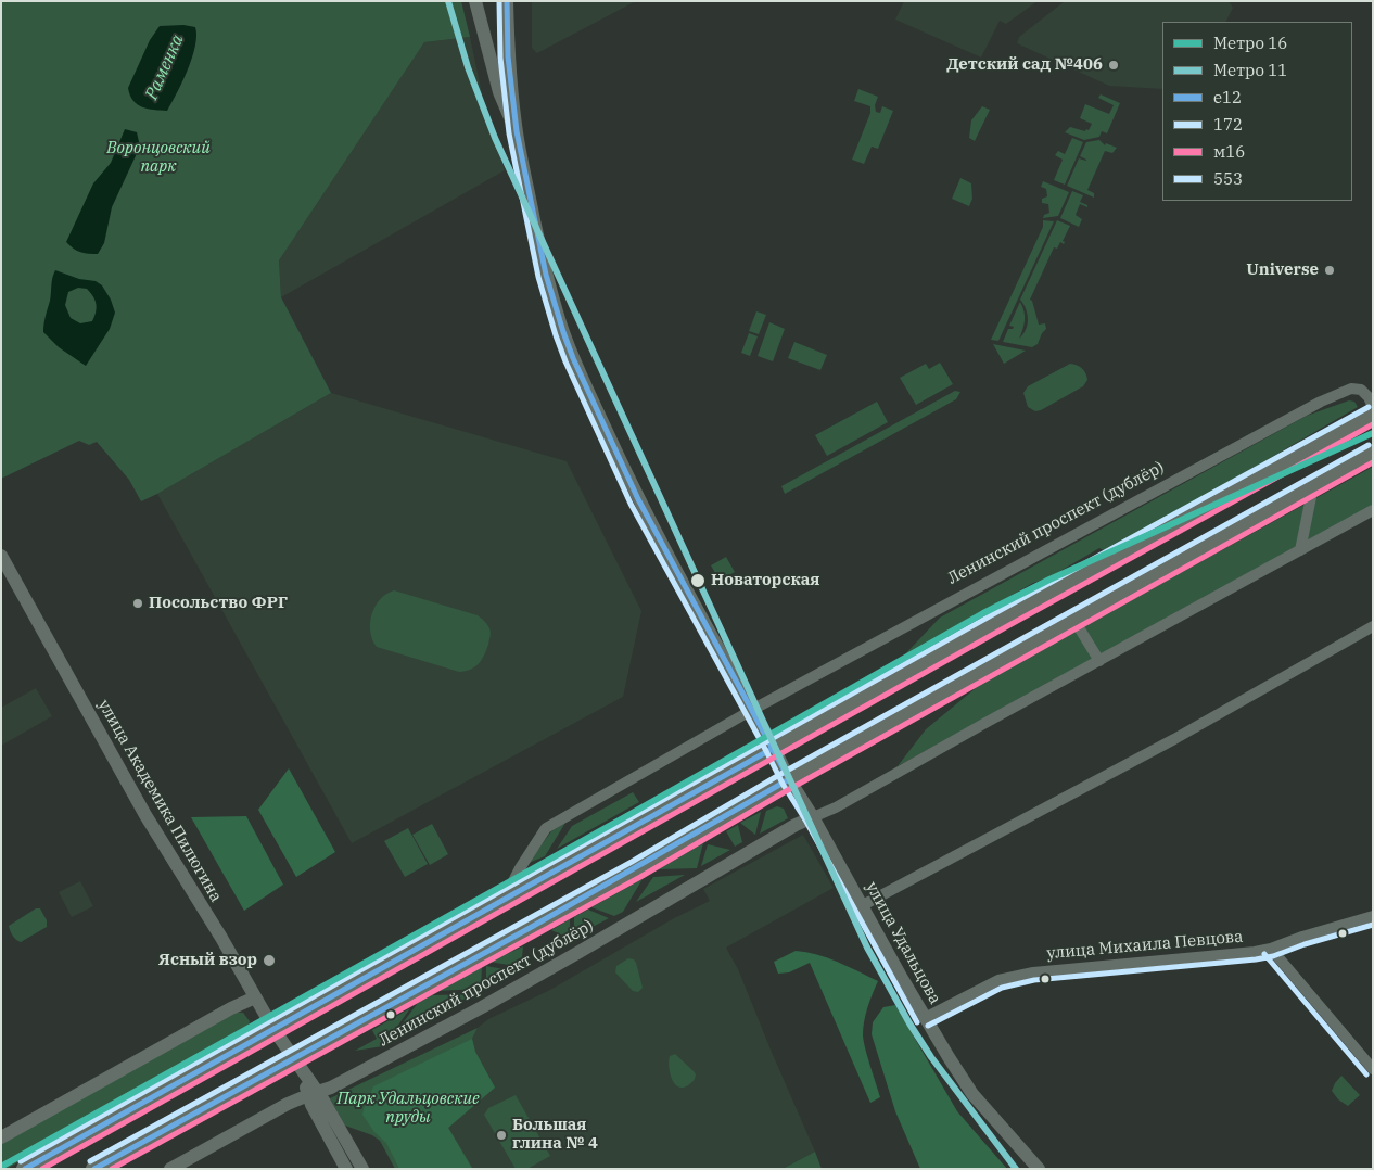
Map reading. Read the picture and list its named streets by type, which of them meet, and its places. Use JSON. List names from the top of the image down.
{
  "streets": {
    "street": [
      "Ленинский проспект (дублёр)",
      "улица Академика Пилюгина",
      "улица Удальцова",
      "улица Михаила Певцова"
    ]
  },
  "crossings": [
    ["Ленинский проспект (дублёр)", "улица Академика Пилюгина"],
    ["Ленинский проспект (дублёр)", "улица Удальцова"],
    ["улица Удальцова", "улица Михаила Певцова"]
  ],
  "water": ["Раменка"],
  "parks": ["Воронцовский парк", "Парк Удальцовские пруды"],
  "places": [
    "Детский сад №406",
    "Universe",
    "Новаторская",
    "Посольство ФРГ",
    "Ясный взор",
    "Большая глина № 4"
  ],
  "lines": [
    "metro line 11",
    "transit line е12",
    "transit line 172",
    "transit line 553",
    "transit line м16",
    "metro line 16"
  ],
  "legend": [
    "Метро 16",
    "Метро 11",
    "е12",
    "172",
    "м16",
    "553"
  ]
}
